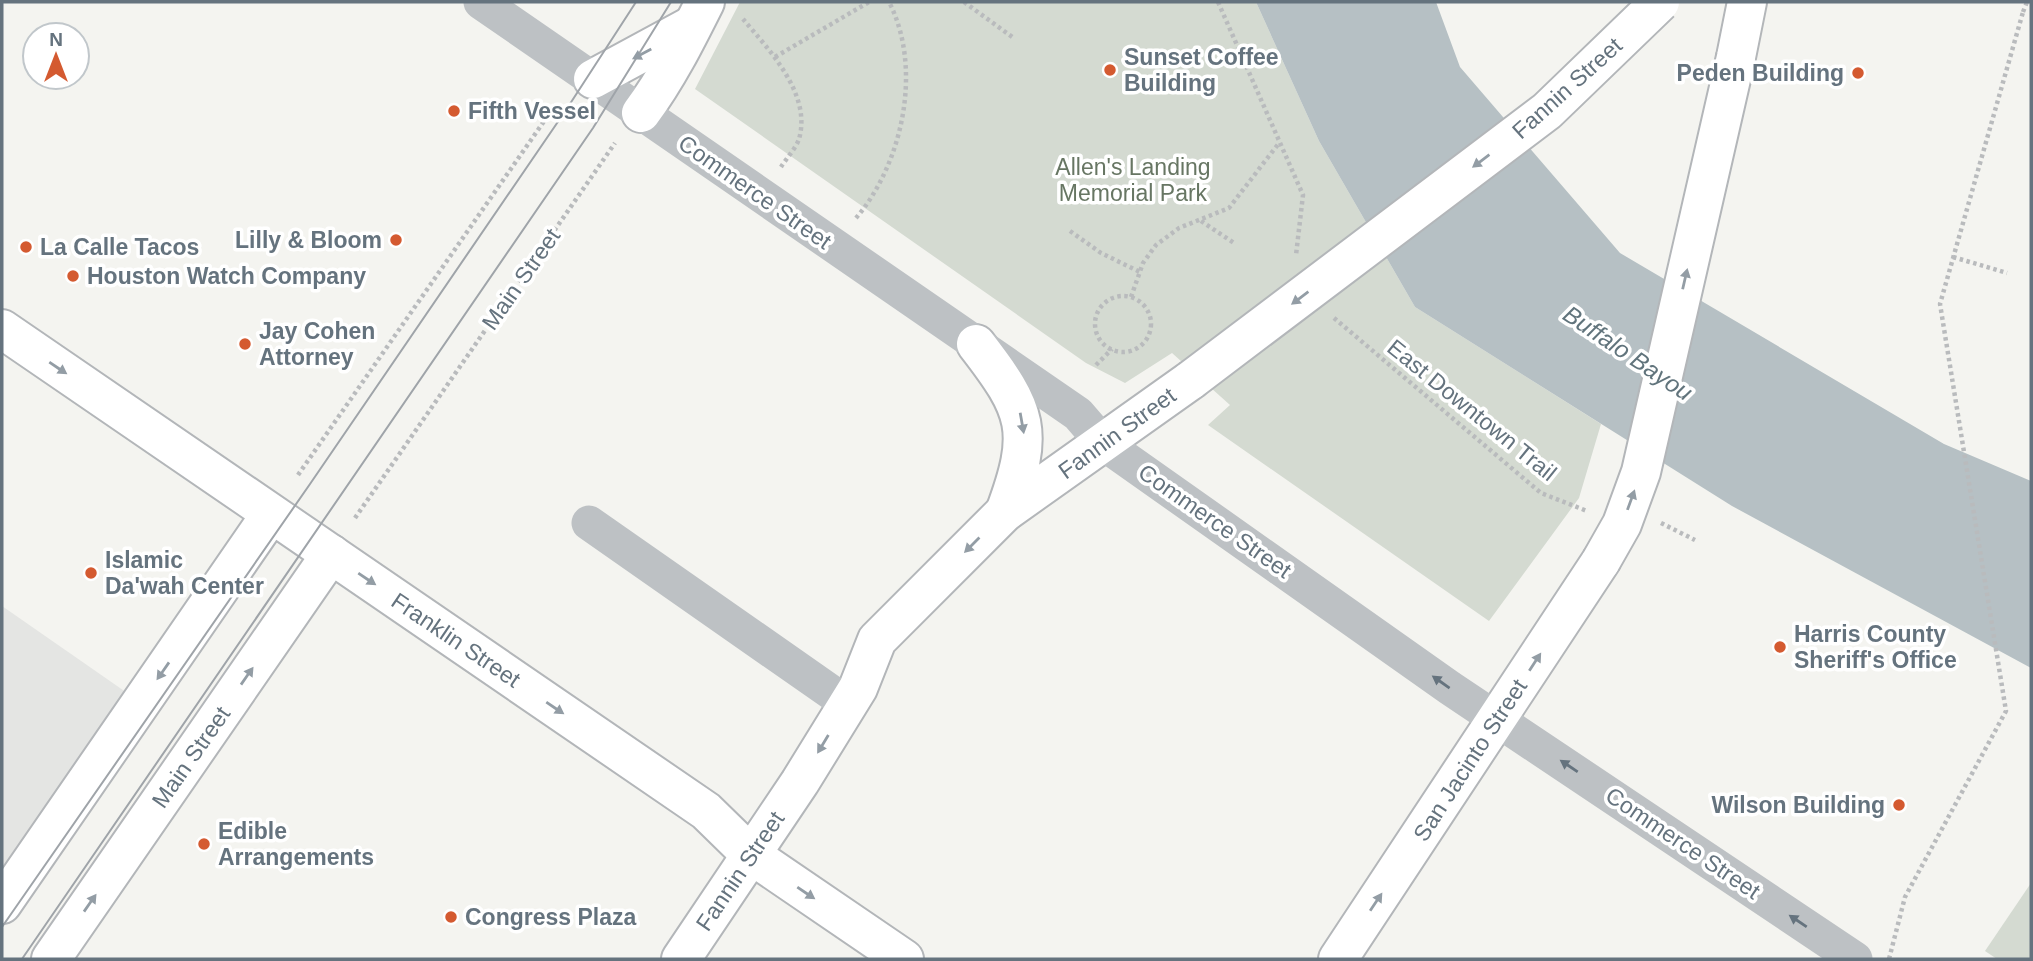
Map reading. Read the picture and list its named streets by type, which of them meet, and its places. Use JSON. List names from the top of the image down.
{
  "streets": {
    "main road": [
      "Fannin Street",
      "Main Street",
      "Franklin Street",
      "San Jacinto Street"
    ],
    "street": ["Commerce Street"],
    "path": ["East Downtown Trail"]
  },
  "crossings": [
    ["Fannin Street", "Commerce Street"],
    ["Fannin Street", "Franklin Street"],
    ["Commerce Street", "San Jacinto Street"],
    ["Main Street", "Franklin Street"]
  ],
  "one_way": [
    "Fannin Street",
    "Commerce Street",
    "Main Street",
    "Franklin Street",
    "San Jacinto Street"
  ],
  "water": ["Buffalo Bayou"],
  "parks": ["Allen's Landing Memorial Park"],
  "places": [
    "Sunset Coffee Building",
    "Peden Building",
    "Fifth Vessel",
    "Lilly & Bloom",
    "La Calle Tacos",
    "Houston Watch Company",
    "Jay Cohen Attorney",
    "Islamic Da'wah Center",
    "Harris County Sheriff's Office",
    "Wilson Building",
    "Edible Arrangements",
    "Congress Plaza"
  ],
  "north": "top"
}
